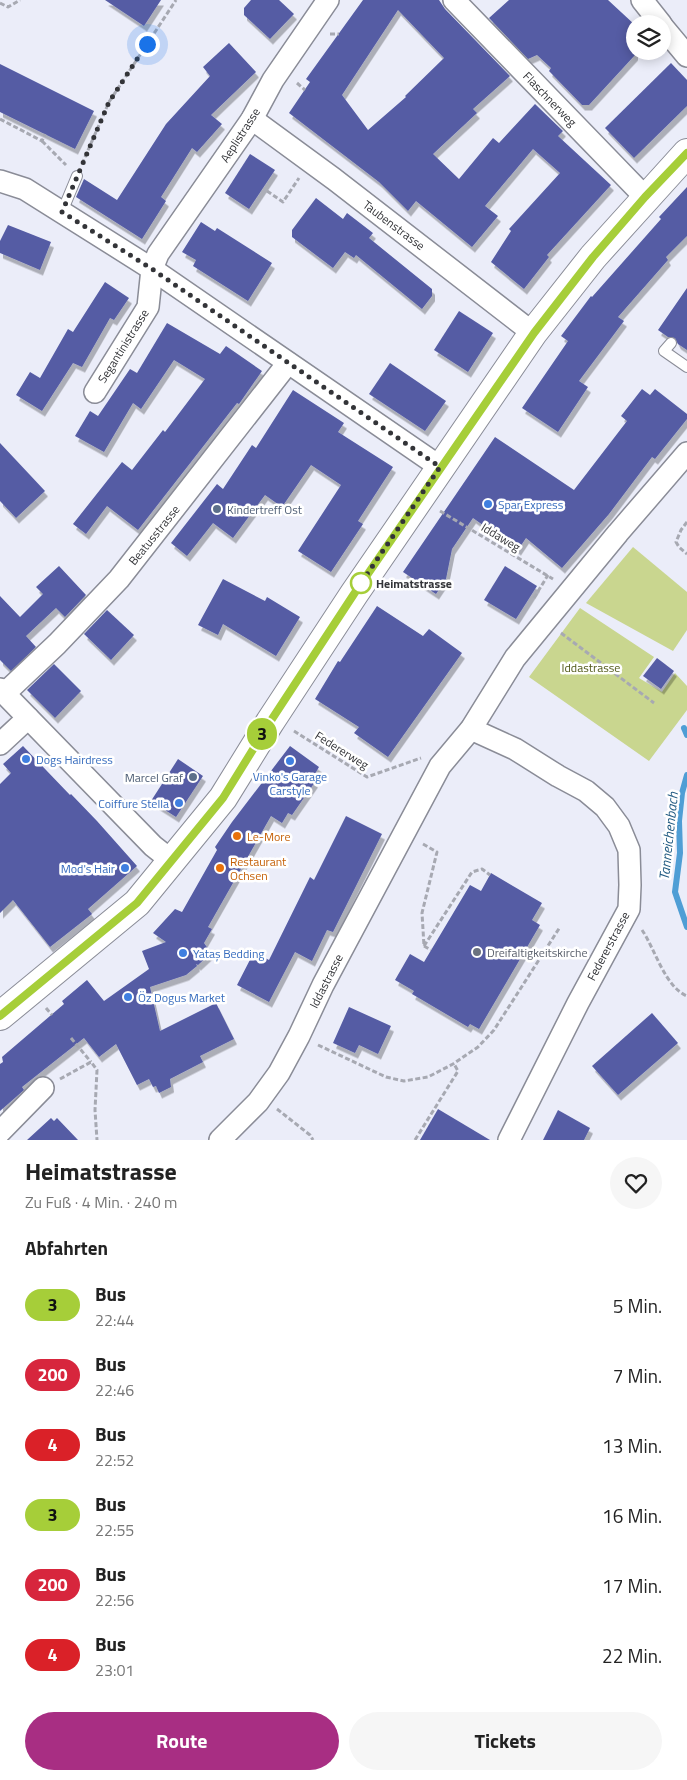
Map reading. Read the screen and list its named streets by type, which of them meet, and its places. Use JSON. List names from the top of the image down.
{
  "streets": {
    "street": [
      "Flaschnerweg",
      "Aeplistrasse",
      "Taubenstrasse",
      "Segantinistrasse",
      "Beatusstrasse",
      "Federerstrasse",
      "Iddastrasse"
    ],
    "path": ["Iddaweg", "Federerweg"]
  },
  "crossings": [
    ["Aeplistrasse", "Taubenstrasse"],
    ["Aeplistrasse", "Segantinistrasse"],
    ["Federerweg", "Iddastrasse"],
    ["Federerstrasse", "Iddastrasse"]
  ],
  "water": ["Tanneichenbach"],
  "parks": ["Iddastrasse"],
  "places": [
    "Spar Express",
    "Kindertreff Ost",
    "Heimatstrasse",
    "Dogs Hairdress",
    "Vinko's Garage Carstyle",
    "Marcel Graf",
    "Coiffure Stella",
    "Le-More",
    "Mod's Hair",
    "Restaurant Ochsen",
    "Dreifaltigkeitskirche",
    "Yataş Bedding",
    "Öz Dogus Market"
  ],
  "lines": ["bus line 3"],
  "page": {
    "on_map": "3",
    "heading": [
      ["Heimatstrasse", "Zu Fuß · 4 Min. · 240 m"],
      "Abfahrten"
    ],
    "list": [
      {
        "mark": "3",
        "name": "Bus",
        "note": "22:44",
        "value": "5 Min."
      },
      {
        "mark": "200",
        "name": "Bus",
        "note": "22:46",
        "value": "7 Min."
      },
      {
        "mark": "4",
        "name": "Bus",
        "note": "22:52",
        "value": "13 Min."
      },
      {
        "mark": "3",
        "name": "Bus",
        "note": "22:55",
        "value": "16 Min."
      },
      {
        "mark": "200",
        "name": "Bus",
        "note": "22:56",
        "value": "17 Min."
      },
      {
        "mark": "4",
        "name": "Bus",
        "note": "23:01",
        "value": "22 Min."
      }
    ],
    "buttons": ["Route", "Tickets"]
  }
}
